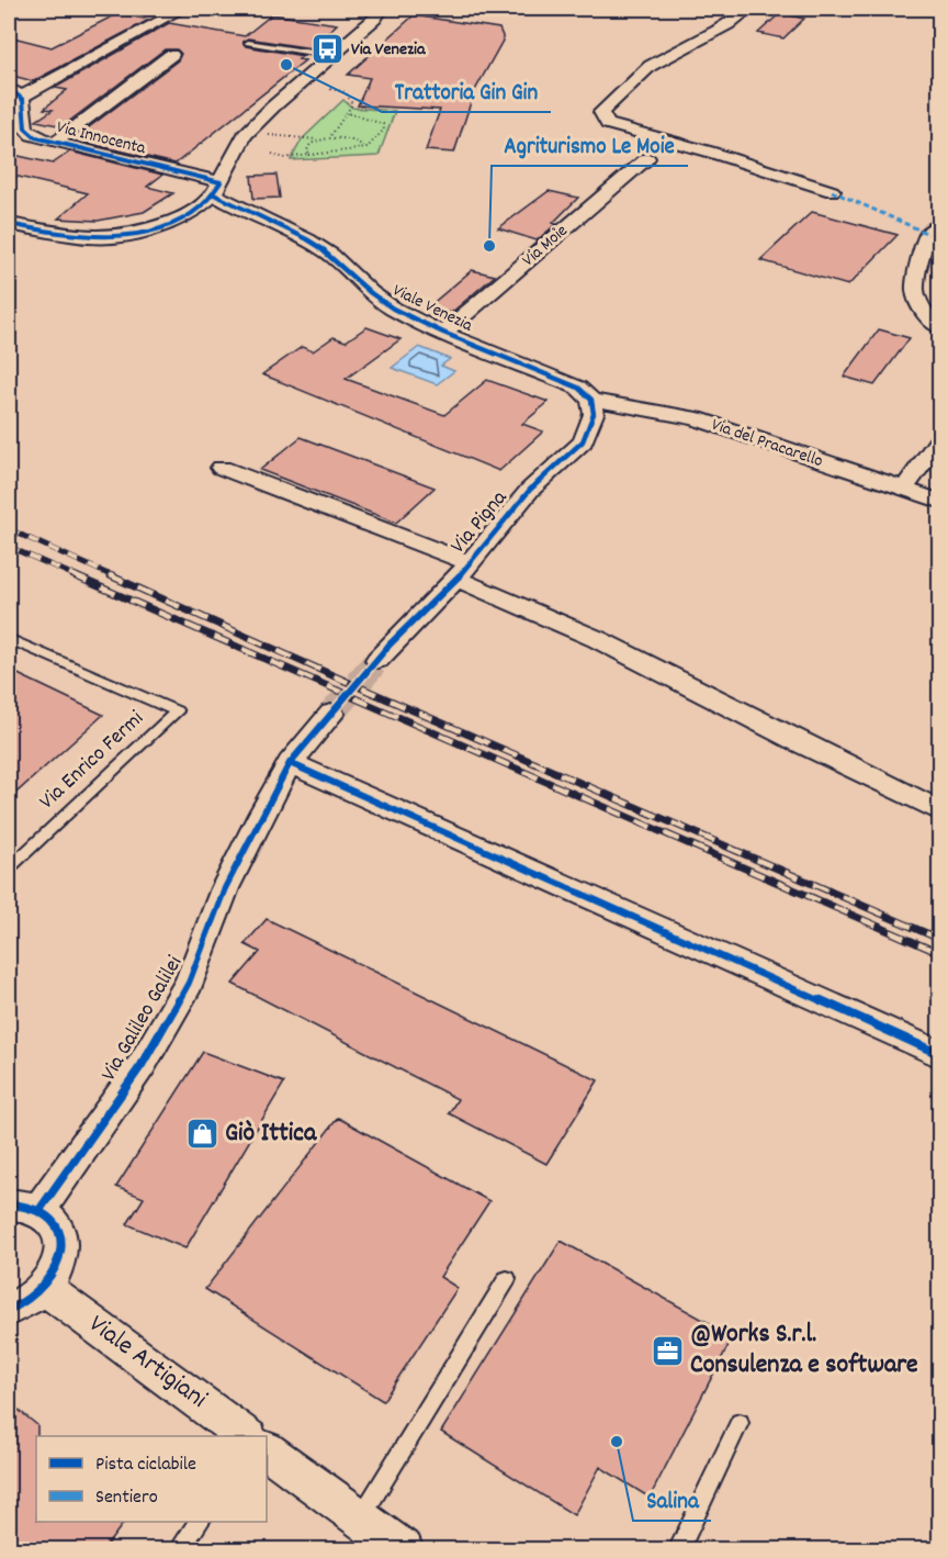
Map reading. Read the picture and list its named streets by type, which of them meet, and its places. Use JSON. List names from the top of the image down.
{
  "streets": {
    "street": [
      "Via Innocenta",
      "Via Moie",
      "Viale Venezia",
      "Via del Pracarello",
      "Via Pigna",
      "Via Galileo Galilei",
      "Viale Artigiani"
    ],
    "lane": ["Via Enrico Fermi"]
  },
  "crossings": [
    ["Via Innocenta", "Viale Venezia"],
    ["Via Moie", "Viale Venezia"],
    ["Viale Venezia", "Via del Pracarello"],
    ["Viale Venezia", "Via Pigna"],
    ["Via del Pracarello", "Via Pigna"]
  ],
  "places": {
    "bus stop": ["Via Venezia"],
    "other": ["Trattoria Gin Gin", "Agriturismo Le Moie", "Salina"],
    "shop": ["Giò Ittica"],
    "office": ["@Works S.r.l. Consulenza e software"]
  },
  "legend": ["Pista ciclabile", "Sentiero"]
}
